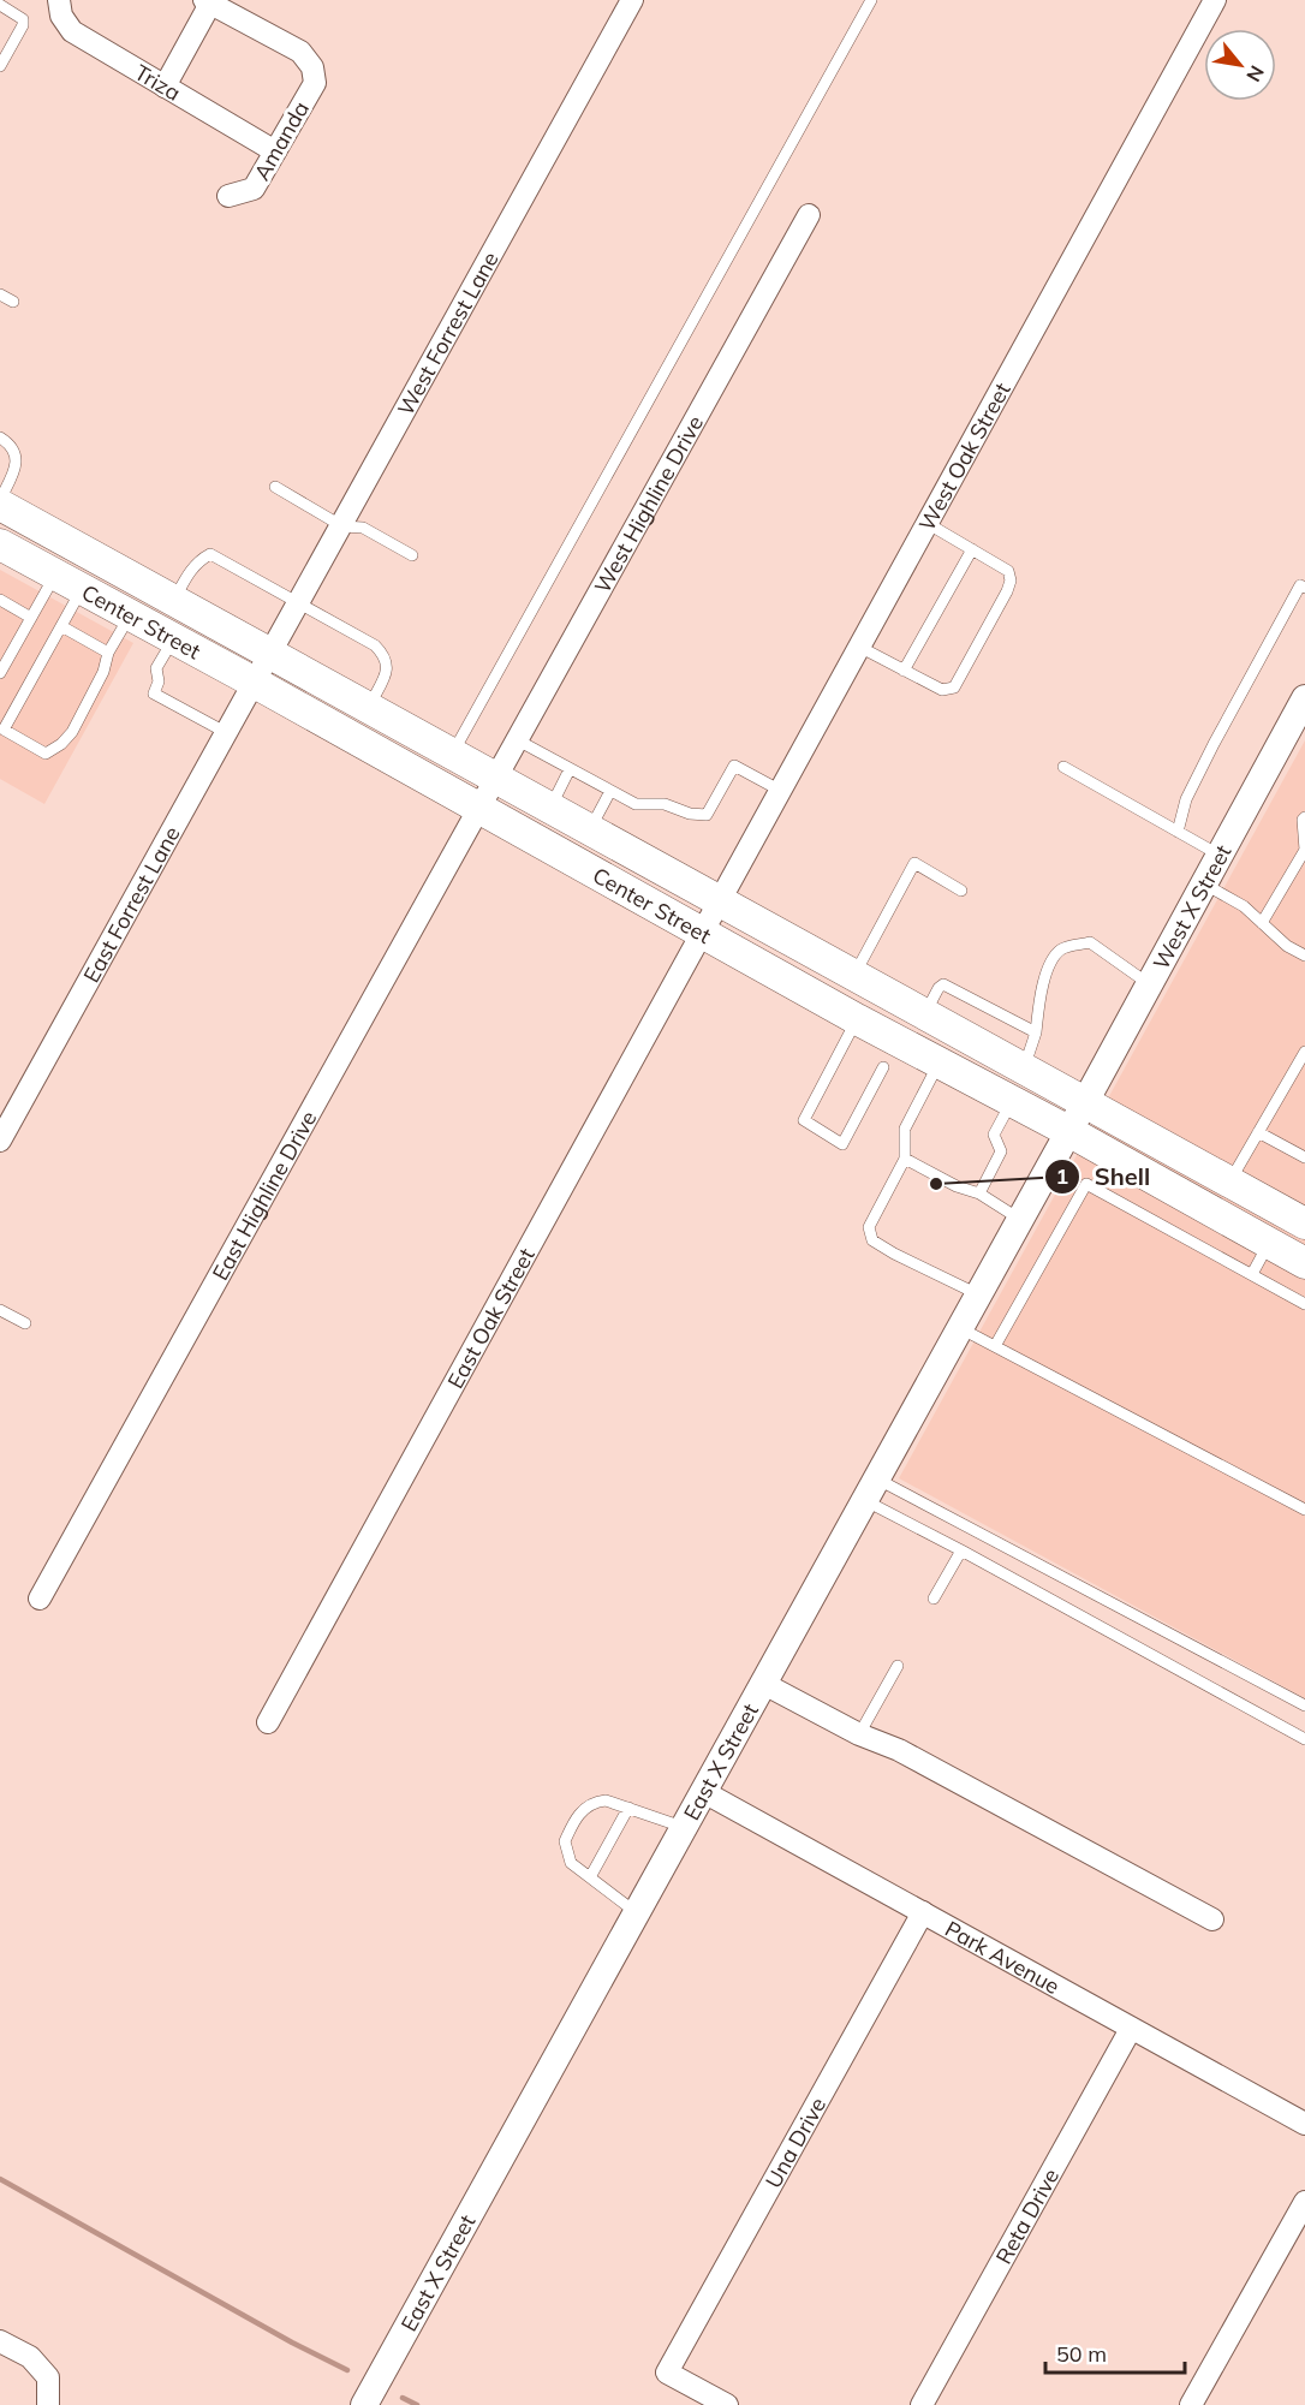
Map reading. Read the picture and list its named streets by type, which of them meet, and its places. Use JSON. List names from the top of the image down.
{
  "streets": {
    "main road": ["Center Street"],
    "street": [
      "Triza",
      "Amanda",
      "West Forrest Lane",
      "West Oak Street",
      "West Highline Drive",
      "East Forrest Lane",
      "West X Street",
      "East Highline Drive",
      "East Oak Street",
      "East X Street",
      "Park Avenue",
      "Una Drive",
      "Reta Drive"
    ]
  },
  "crossings": [
    ["Triza", "Amanda"],
    ["West Forrest Lane", "Center Street"],
    ["West Forrest Lane", "East Forrest Lane"],
    ["West Oak Street", "Center Street"],
    ["West Oak Street", "East Oak Street"],
    ["West Highline Drive", "Center Street"],
    ["West Highline Drive", "East Highline Drive"],
    ["Center Street", "East Forrest Lane"],
    ["Center Street", "West X Street"],
    ["Center Street", "East Highline Drive"],
    ["Center Street", "East Oak Street"],
    ["Center Street", "East X Street"],
    ["West X Street", "East X Street"],
    ["East X Street", "Park Avenue"],
    ["Park Avenue", "Una Drive"],
    ["Park Avenue", "Reta Drive"]
  ],
  "places": ["Shell"],
  "scale_bar": "50 m",
  "north": "bottom right"
}
